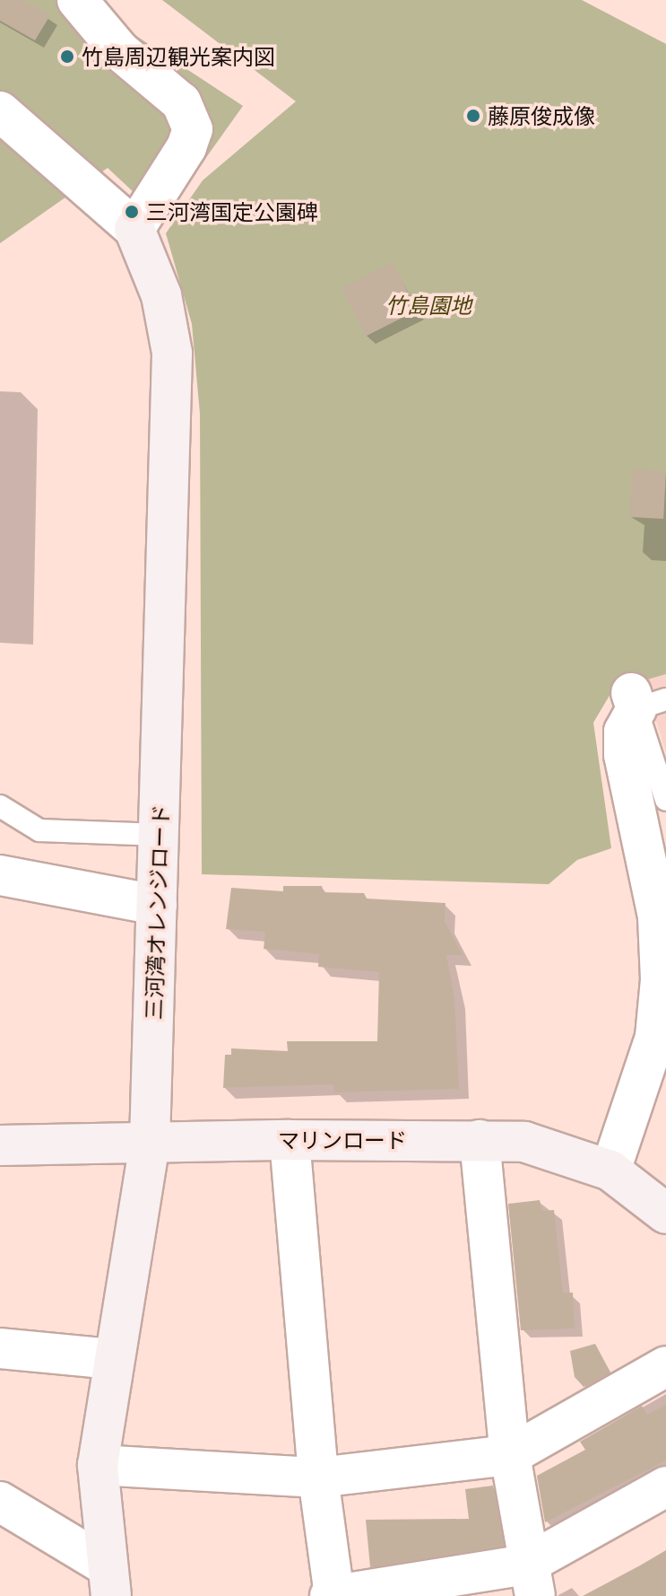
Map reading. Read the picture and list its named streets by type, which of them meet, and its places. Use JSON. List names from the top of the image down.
{
  "streets": {
    "street": ["三河湾オレンジロード", "マリンロード"]
  },
  "crossings": [
    ["三河湾オレンジロード", "マリンロード"]
  ],
  "parks": ["竹島園地"],
  "places": ["竹島周辺観光案内図", "藤原俊成像", "三河湾国定公園碑"]
}
